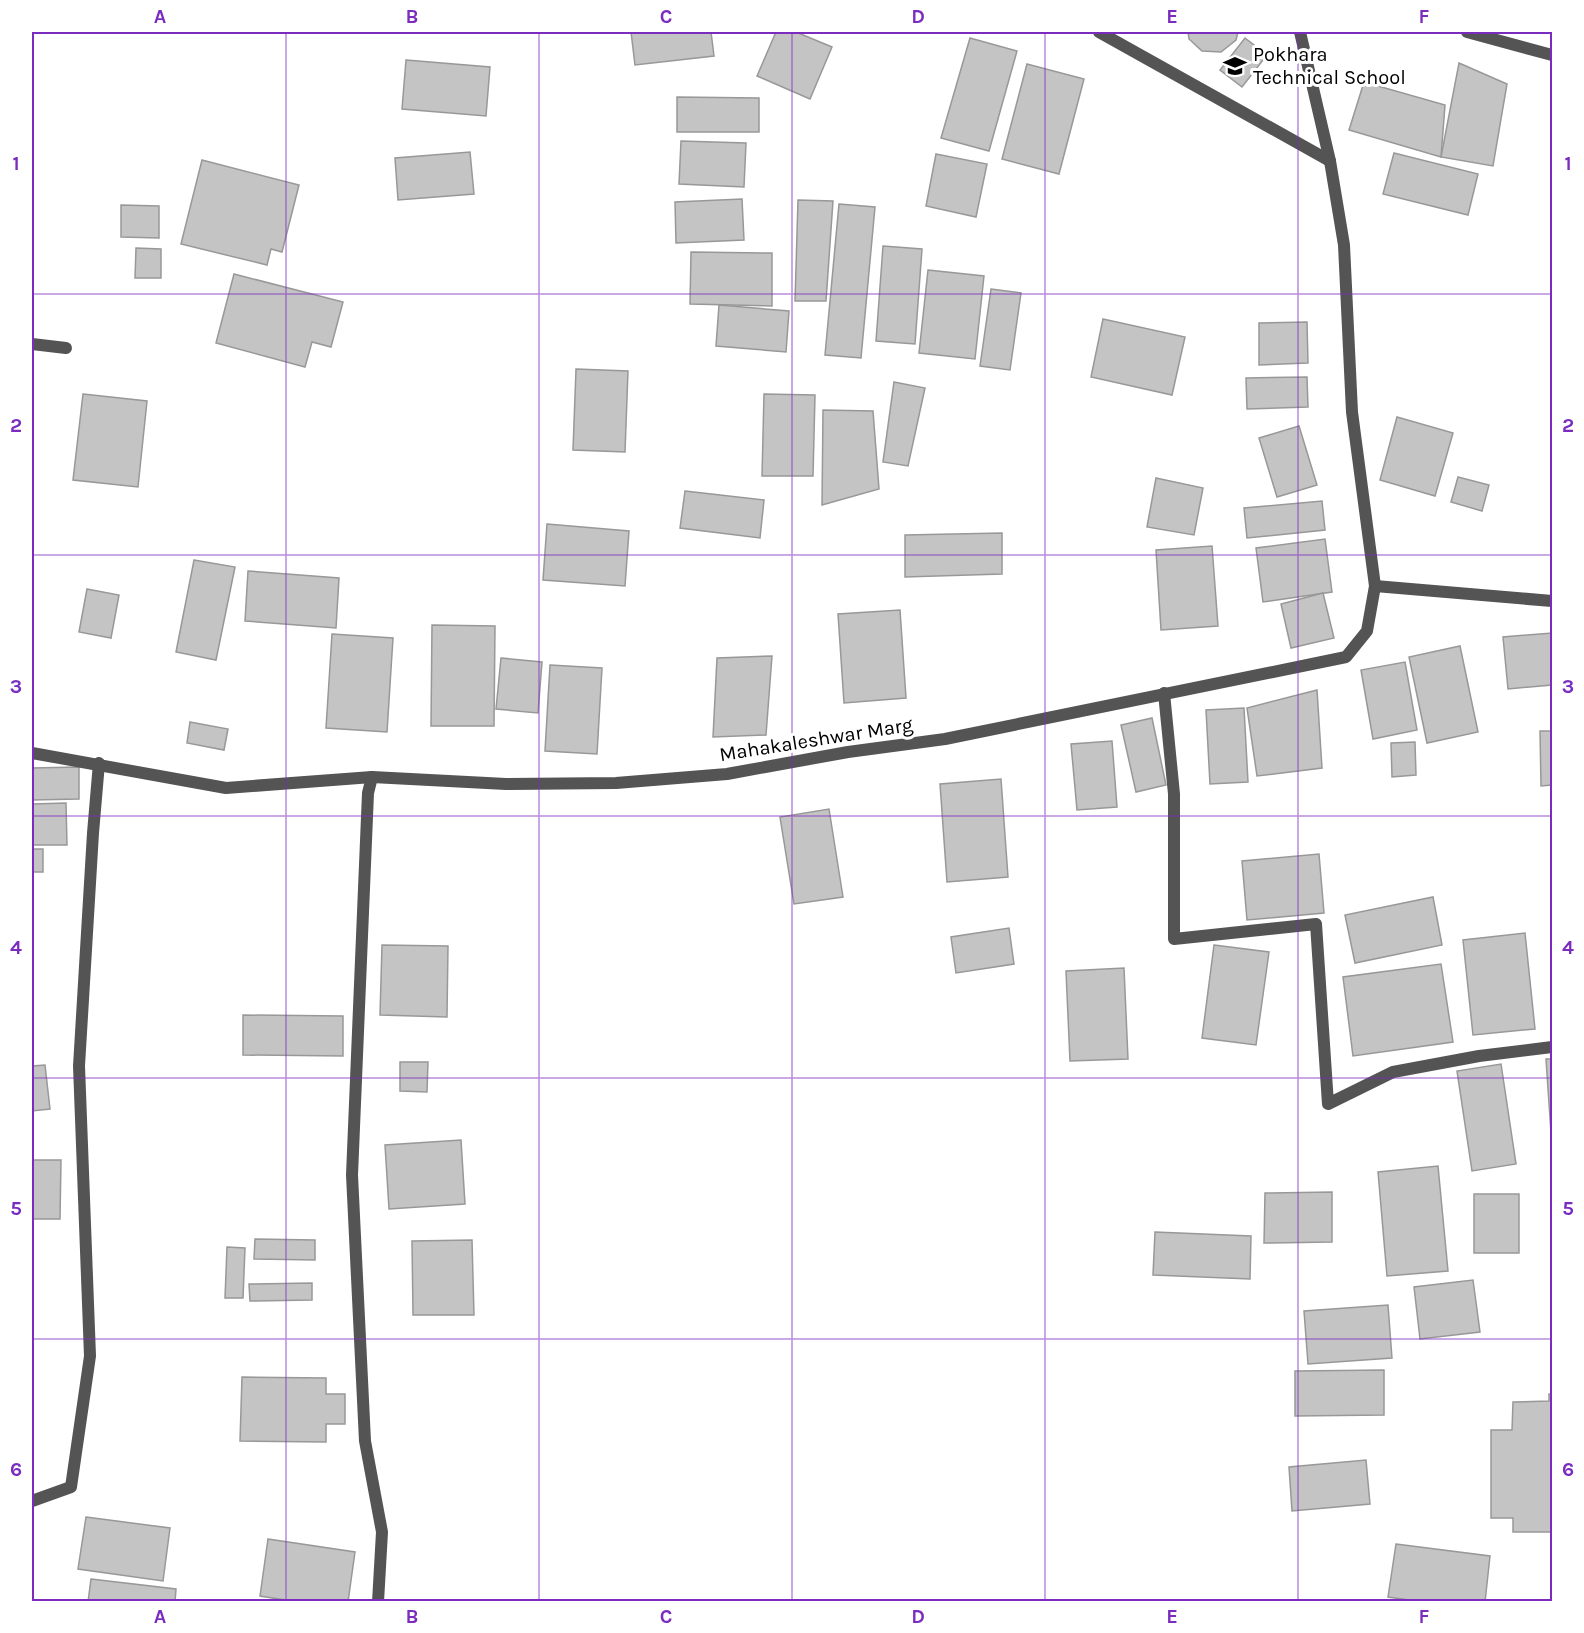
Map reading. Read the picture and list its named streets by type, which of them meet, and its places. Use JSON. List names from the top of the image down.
{
  "streets": {
    "street": ["Mahakaleshwar Marg"]
  },
  "places": {
    "school or university": ["Pokhara Technical School"]
  },
  "grid": {
    "columns": [
      "A",
      "B",
      "C",
      "D",
      "E",
      "F"
    ],
    "rows": [
      "1",
      "2",
      "3",
      "4",
      "5",
      "6"
    ]
  }
}
